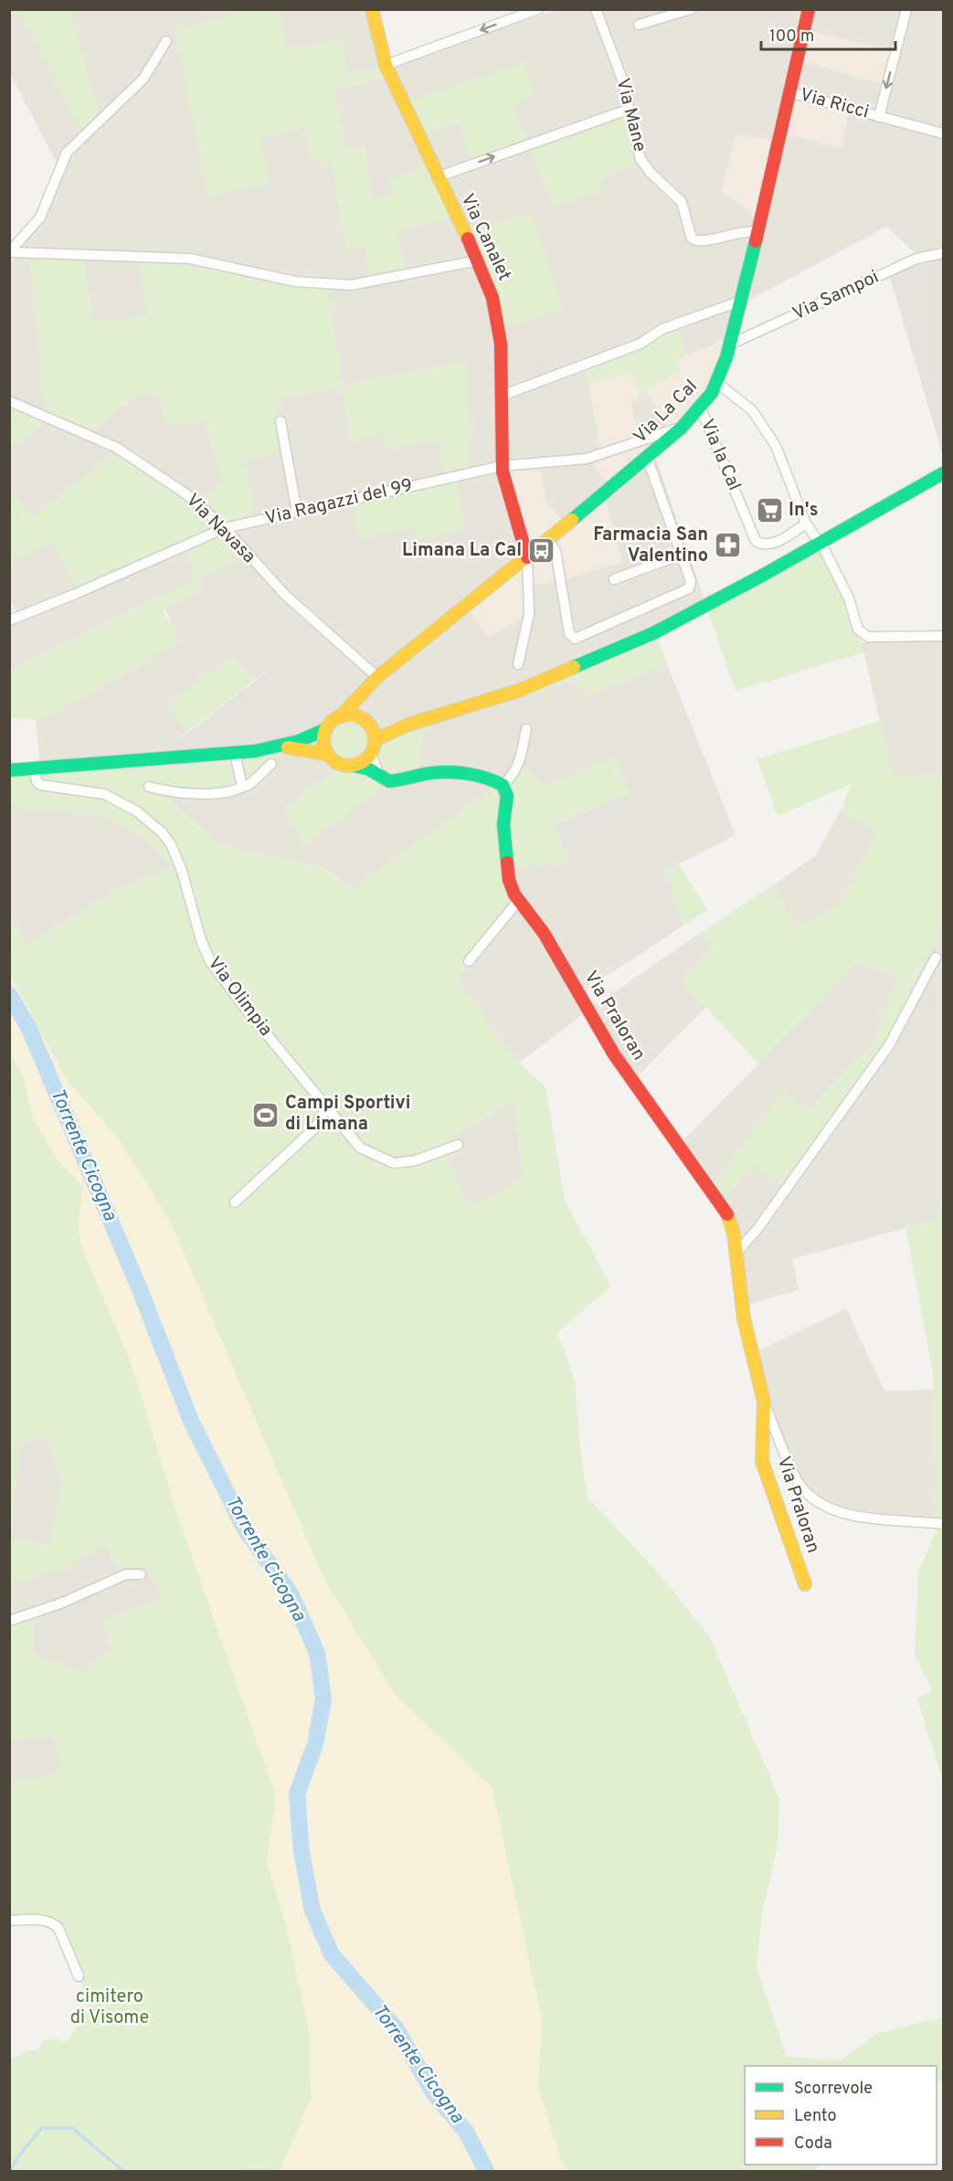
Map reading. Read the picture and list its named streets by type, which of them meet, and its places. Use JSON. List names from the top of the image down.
{
  "streets": {
    "street": [
      "Via Ricci",
      "Via Mane",
      "Via Canalet",
      "Via Sampoi",
      "Via La Cal",
      "Via la Cal",
      "Via Ragazzi del 99",
      "Via Navasa",
      "Via Olimpia",
      "Via Praloran"
    ]
  },
  "crossings": [
    ["Via Ricci", "Via La Cal"],
    ["Via Mane", "Via La Cal"],
    ["Via Canalet", "Via La Cal"],
    ["Via Canalet", "Via Ragazzi del 99"],
    ["Via Sampoi", "Via La Cal"],
    ["Via La Cal", "Via la Cal"],
    ["Via La Cal", "Via Ragazzi del 99"],
    ["Via La Cal", "Via Navasa"],
    ["Via Ragazzi del 99", "Via Navasa"]
  ],
  "one_way": ["Via Ricci"],
  "water": ["Torrente Cicogna"],
  "parks": ["cimitero di Visome"],
  "places": {
    "supermarket": ["In's"],
    "pharmacy": ["Farmacia San Valentino"],
    "bus stop": ["Limana La Cal"],
    "sports": ["Campi Sportivi di Limana"]
  },
  "legend": ["Scorrevole", "Lento", "Coda"],
  "scale_bar": "100 m"
}
